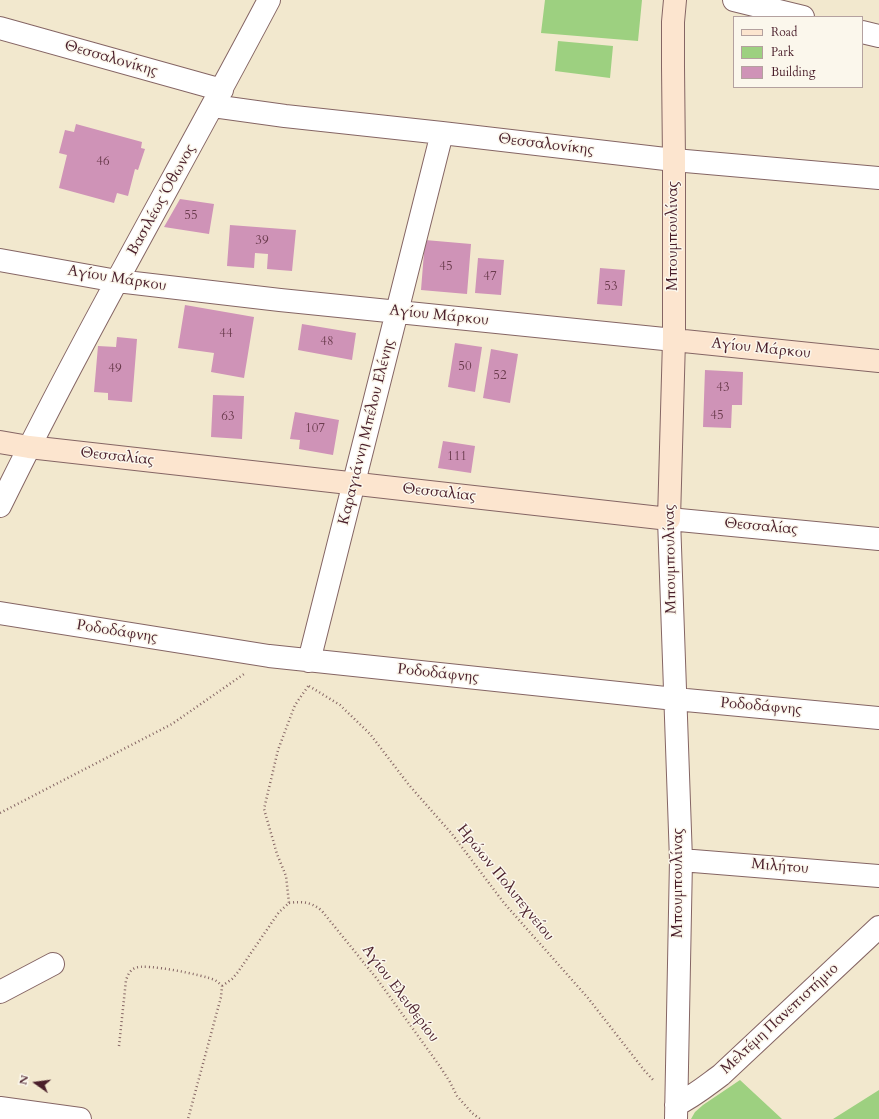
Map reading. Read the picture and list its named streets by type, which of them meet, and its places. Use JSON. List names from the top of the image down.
{
  "streets": {
    "street": [
      "Θεσσαλονίκης",
      "Βασιλέως Όθωνος",
      "Μπουμπουλίνας",
      "Αγίου Μάρκου",
      "Καραγιάννη Μπέλου Ελένης",
      "Θεσσαλίας",
      "Ροδοδάφνης",
      "Μιλήτου",
      "Μελτέμη Πανεπιστήμιο"
    ],
    "path": ["Ηρώων Πολυτεχνείου", "Αγίου Ελευθερίου"]
  },
  "crossings": [
    ["Θεσσαλονίκης", "Βασιλέως Όθωνος"],
    ["Θεσσαλονίκης", "Μπουμπουλίνας"],
    ["Θεσσαλονίκης", "Καραγιάννη Μπέλου Ελένης"],
    ["Βασιλέως Όθωνος", "Αγίου Μάρκου"],
    ["Βασιλέως Όθωνος", "Θεσσαλίας"],
    ["Μπουμπουλίνας", "Αγίου Μάρκου"],
    ["Μπουμπουλίνας", "Θεσσαλίας"],
    ["Μπουμπουλίνας", "Ροδοδάφνης"],
    ["Μπουμπουλίνας", "Μιλήτου"],
    ["Μπουμπουλίνας", "Ηρώων Πολυτεχνείου"],
    ["Μπουμπουλίνας", "Μελτέμη Πανεπιστήμιο"],
    ["Αγίου Μάρκου", "Καραγιάννη Μπέλου Ελένης"],
    ["Καραγιάννη Μπέλου Ελένης", "Θεσσαλίας"],
    ["Καραγιάννη Μπέλου Ελένης", "Ροδοδάφνης"],
    ["Ηρώων Πολυτεχνείου", "Μελτέμη Πανεπιστήμιο"]
  ],
  "house_numbers": [
    "46",
    "55",
    "39",
    "45",
    "47",
    "53",
    "44",
    "48",
    "50",
    "49",
    "52",
    "43",
    "45",
    "63",
    "107",
    "111"
  ],
  "legend": ["Road", "Park", "Building"],
  "north": "left"
}
